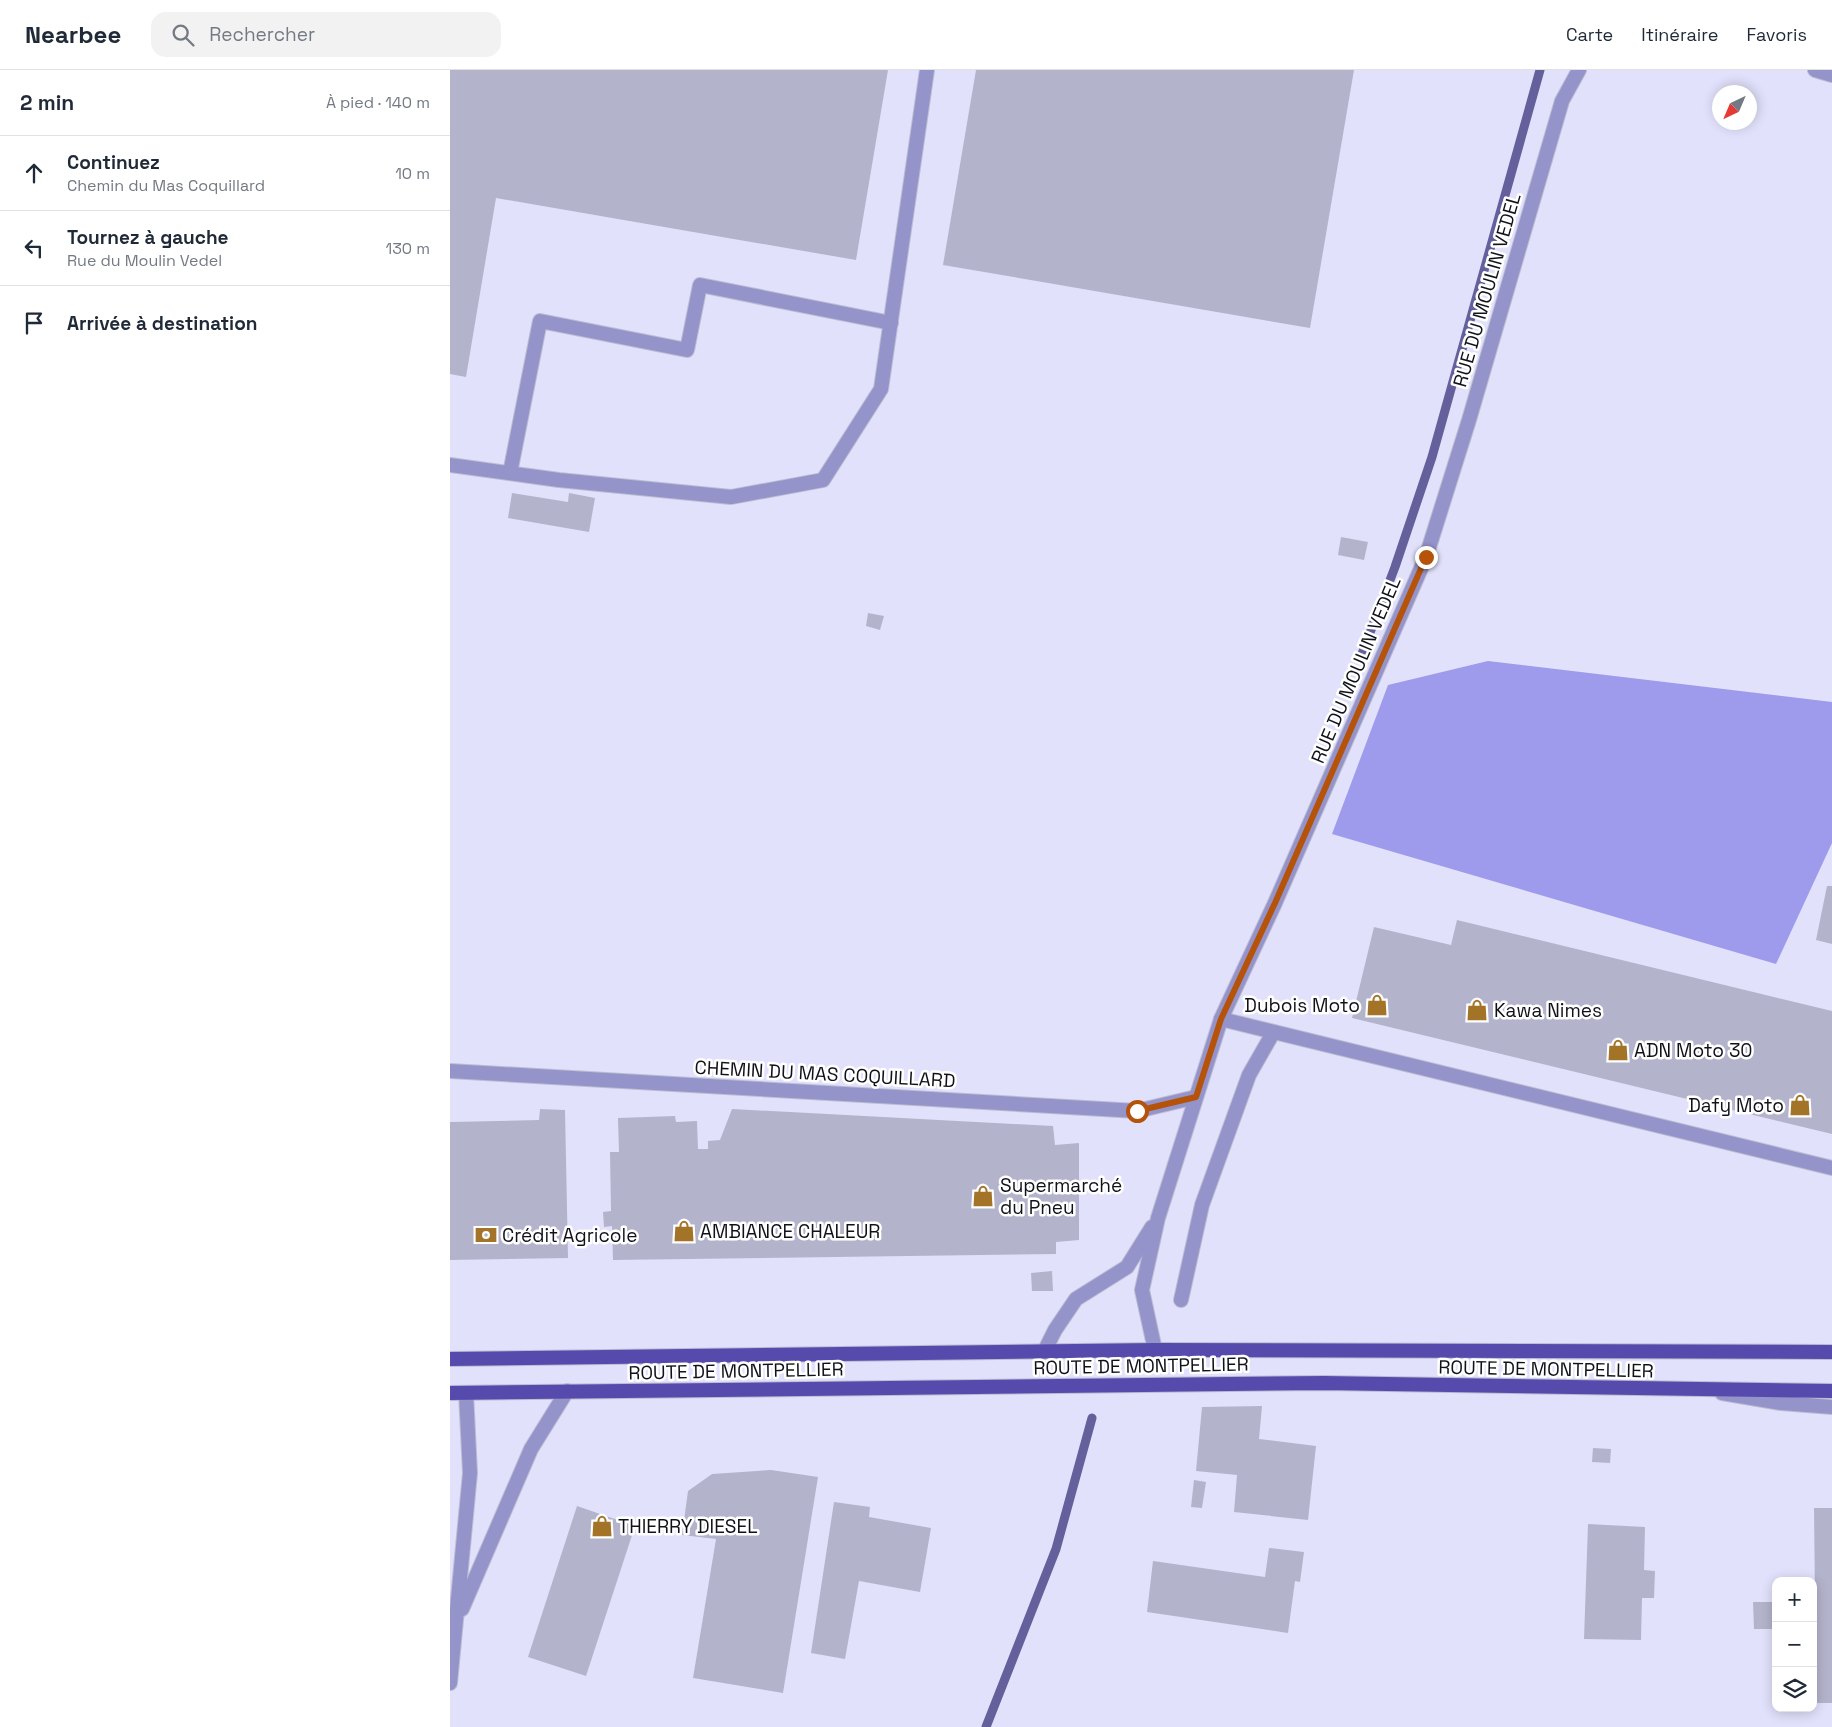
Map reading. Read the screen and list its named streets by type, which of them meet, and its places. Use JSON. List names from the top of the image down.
{
  "streets": {
    "main road": ["ROUTE DE MONTPELLIER"],
    "street": ["RUE DU MOULIN VEDEL", "CHEMIN DU MAS COQUILLARD"]
  },
  "crossings": [
    ["RUE DU MOULIN VEDEL", "CHEMIN DU MAS COQUILLARD"],
    ["RUE DU MOULIN VEDEL", "ROUTE DE MONTPELLIER"]
  ],
  "places": {
    "shop": [
      "Dubois Moto",
      "Kawa Nimes",
      "ADN Moto 30",
      "Dafy Moto",
      "Supermarché du Pneu",
      "AMBIANCE CHALEUR",
      "THIERRY DIESEL"
    ],
    "bank": ["Crédit Agricole"]
  },
  "north": "bottom left",
  "page": {
    "header": "Nearbee",
    "search": "Rechercher",
    "nav": ["Carte", "Itinéraire", "Favoris"],
    "heading": ["2 min", "À pied · 140 m"],
    "list": [
      ["Continuez", "Chemin du Mas Coquillard", "10 m"],
      ["Tournez à gauche", "Rue du Moulin Vedel", "130 m"],
      "Arrivée à destination"
    ],
    "map_buttons": ["+", "−"]
  }
}
